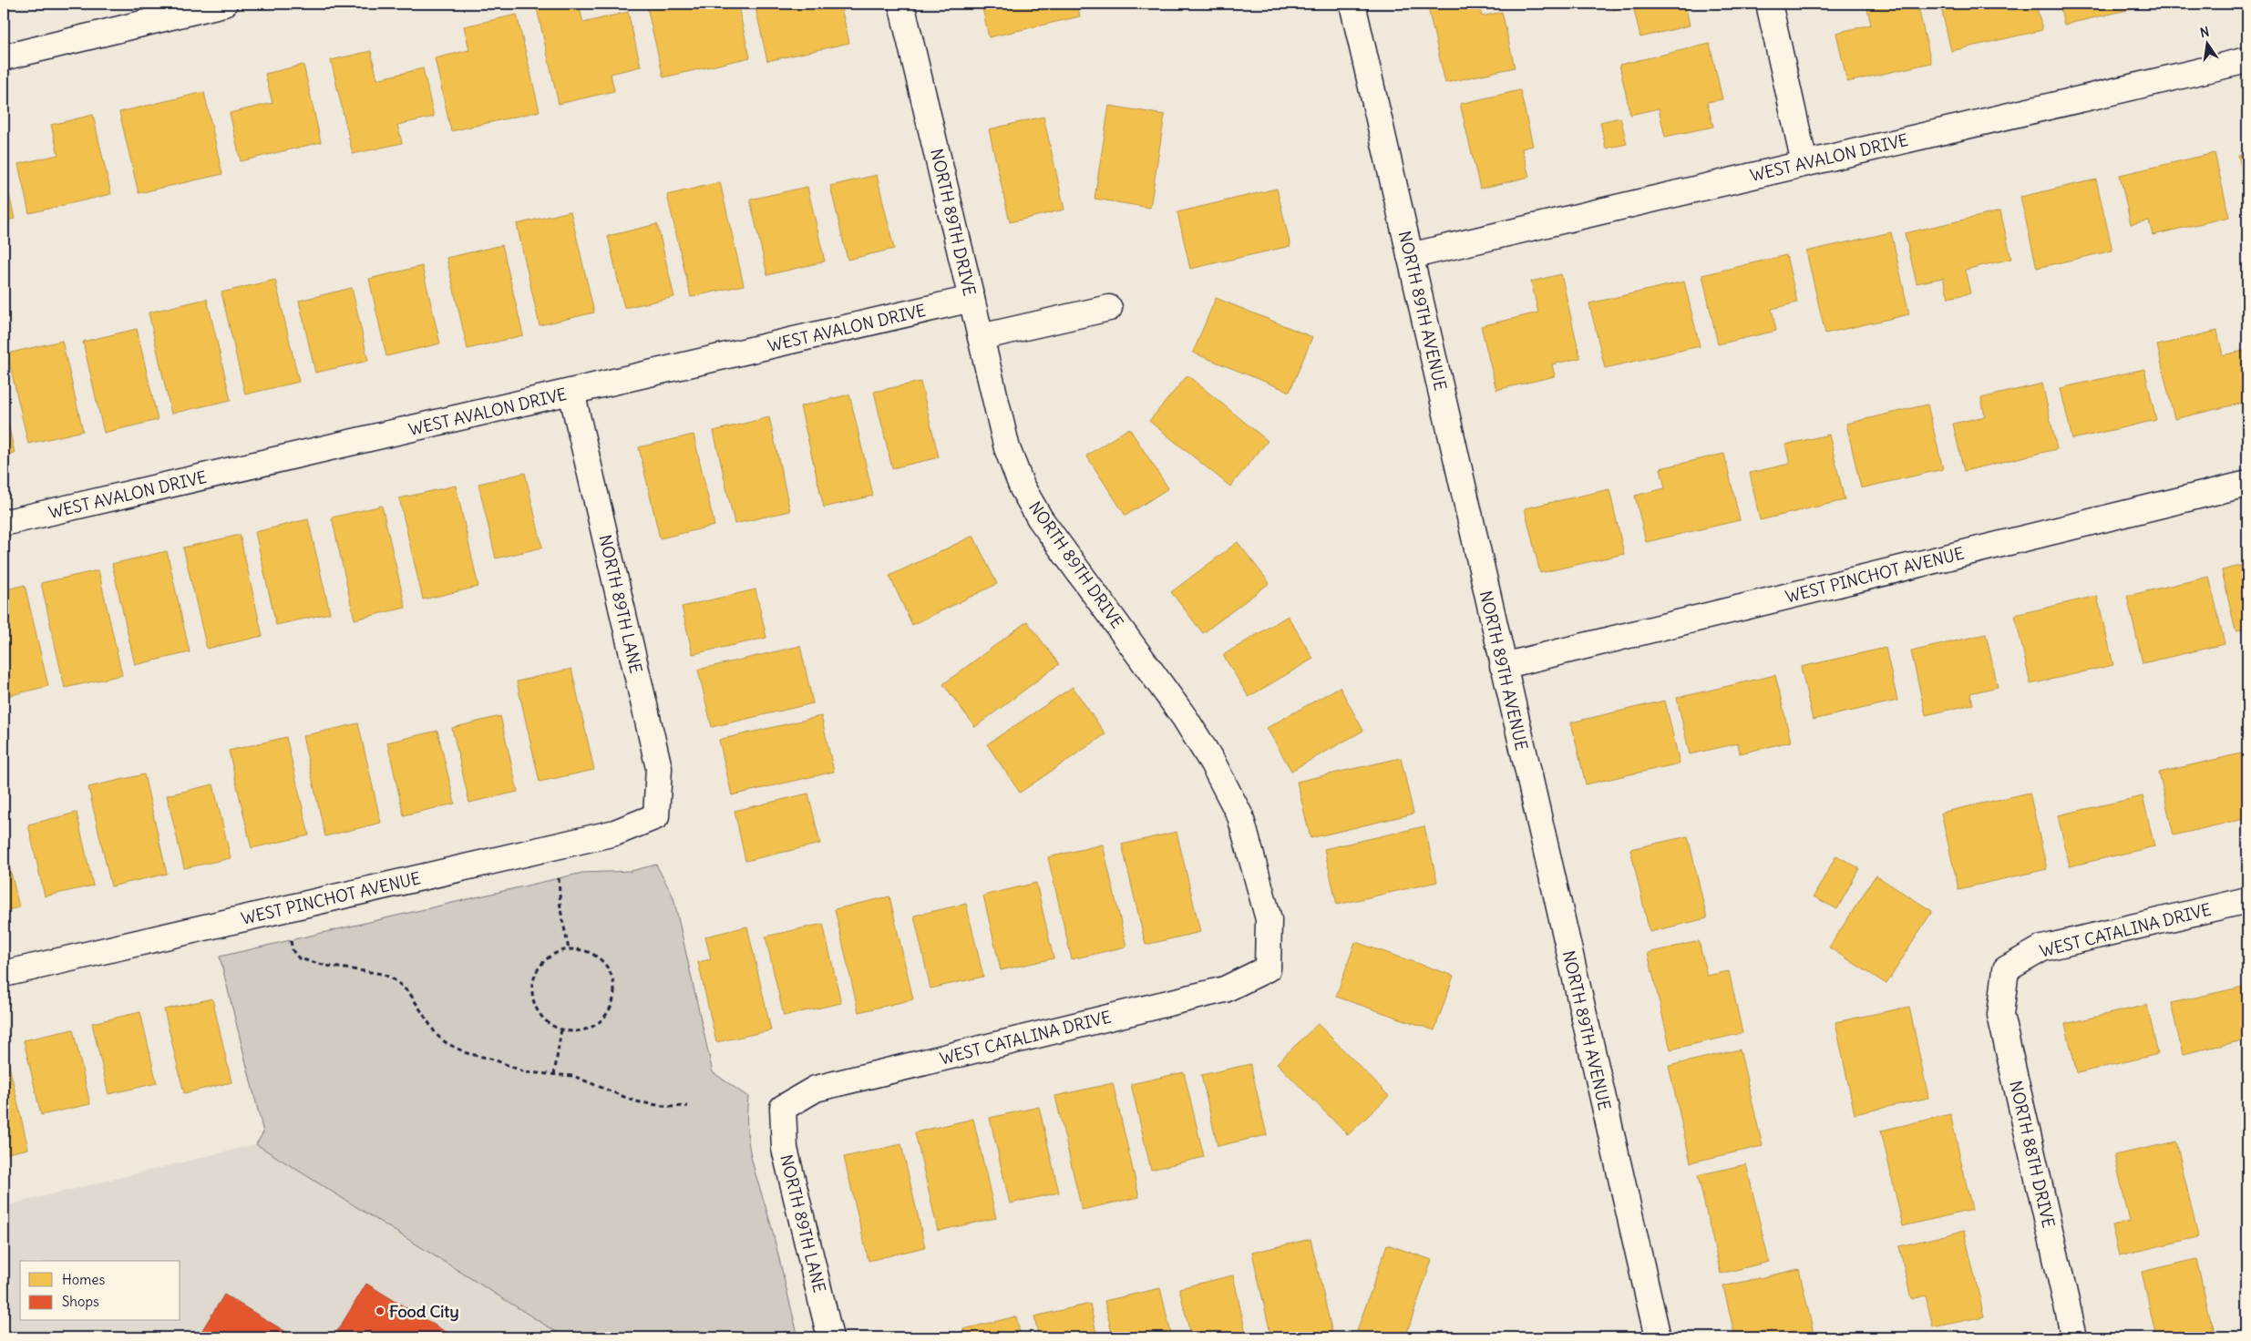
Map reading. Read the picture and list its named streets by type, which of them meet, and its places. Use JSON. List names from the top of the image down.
{
  "streets": {
    "street": [
      "WEST AVALON DRIVE",
      "NORTH 89TH DRIVE",
      "NORTH 89TH AVENUE",
      "WEST PINCHOT AVENUE",
      "NORTH 89TH LANE",
      "WEST CATALINA DRIVE",
      "NORTH 88TH DRIVE"
    ]
  },
  "crossings": [
    ["WEST AVALON DRIVE", "NORTH 89TH DRIVE"],
    ["WEST AVALON DRIVE", "NORTH 89TH AVENUE"],
    ["WEST AVALON DRIVE", "NORTH 89TH LANE"],
    ["NORTH 89TH DRIVE", "WEST CATALINA DRIVE"],
    ["NORTH 89TH AVENUE", "WEST PINCHOT AVENUE"],
    ["WEST PINCHOT AVENUE", "NORTH 89TH LANE"],
    ["NORTH 89TH LANE", "WEST CATALINA DRIVE"],
    ["WEST CATALINA DRIVE", "NORTH 88TH DRIVE"]
  ],
  "places": ["Food City"],
  "legend": ["Homes", "Shops"],
  "north": "top"
}
